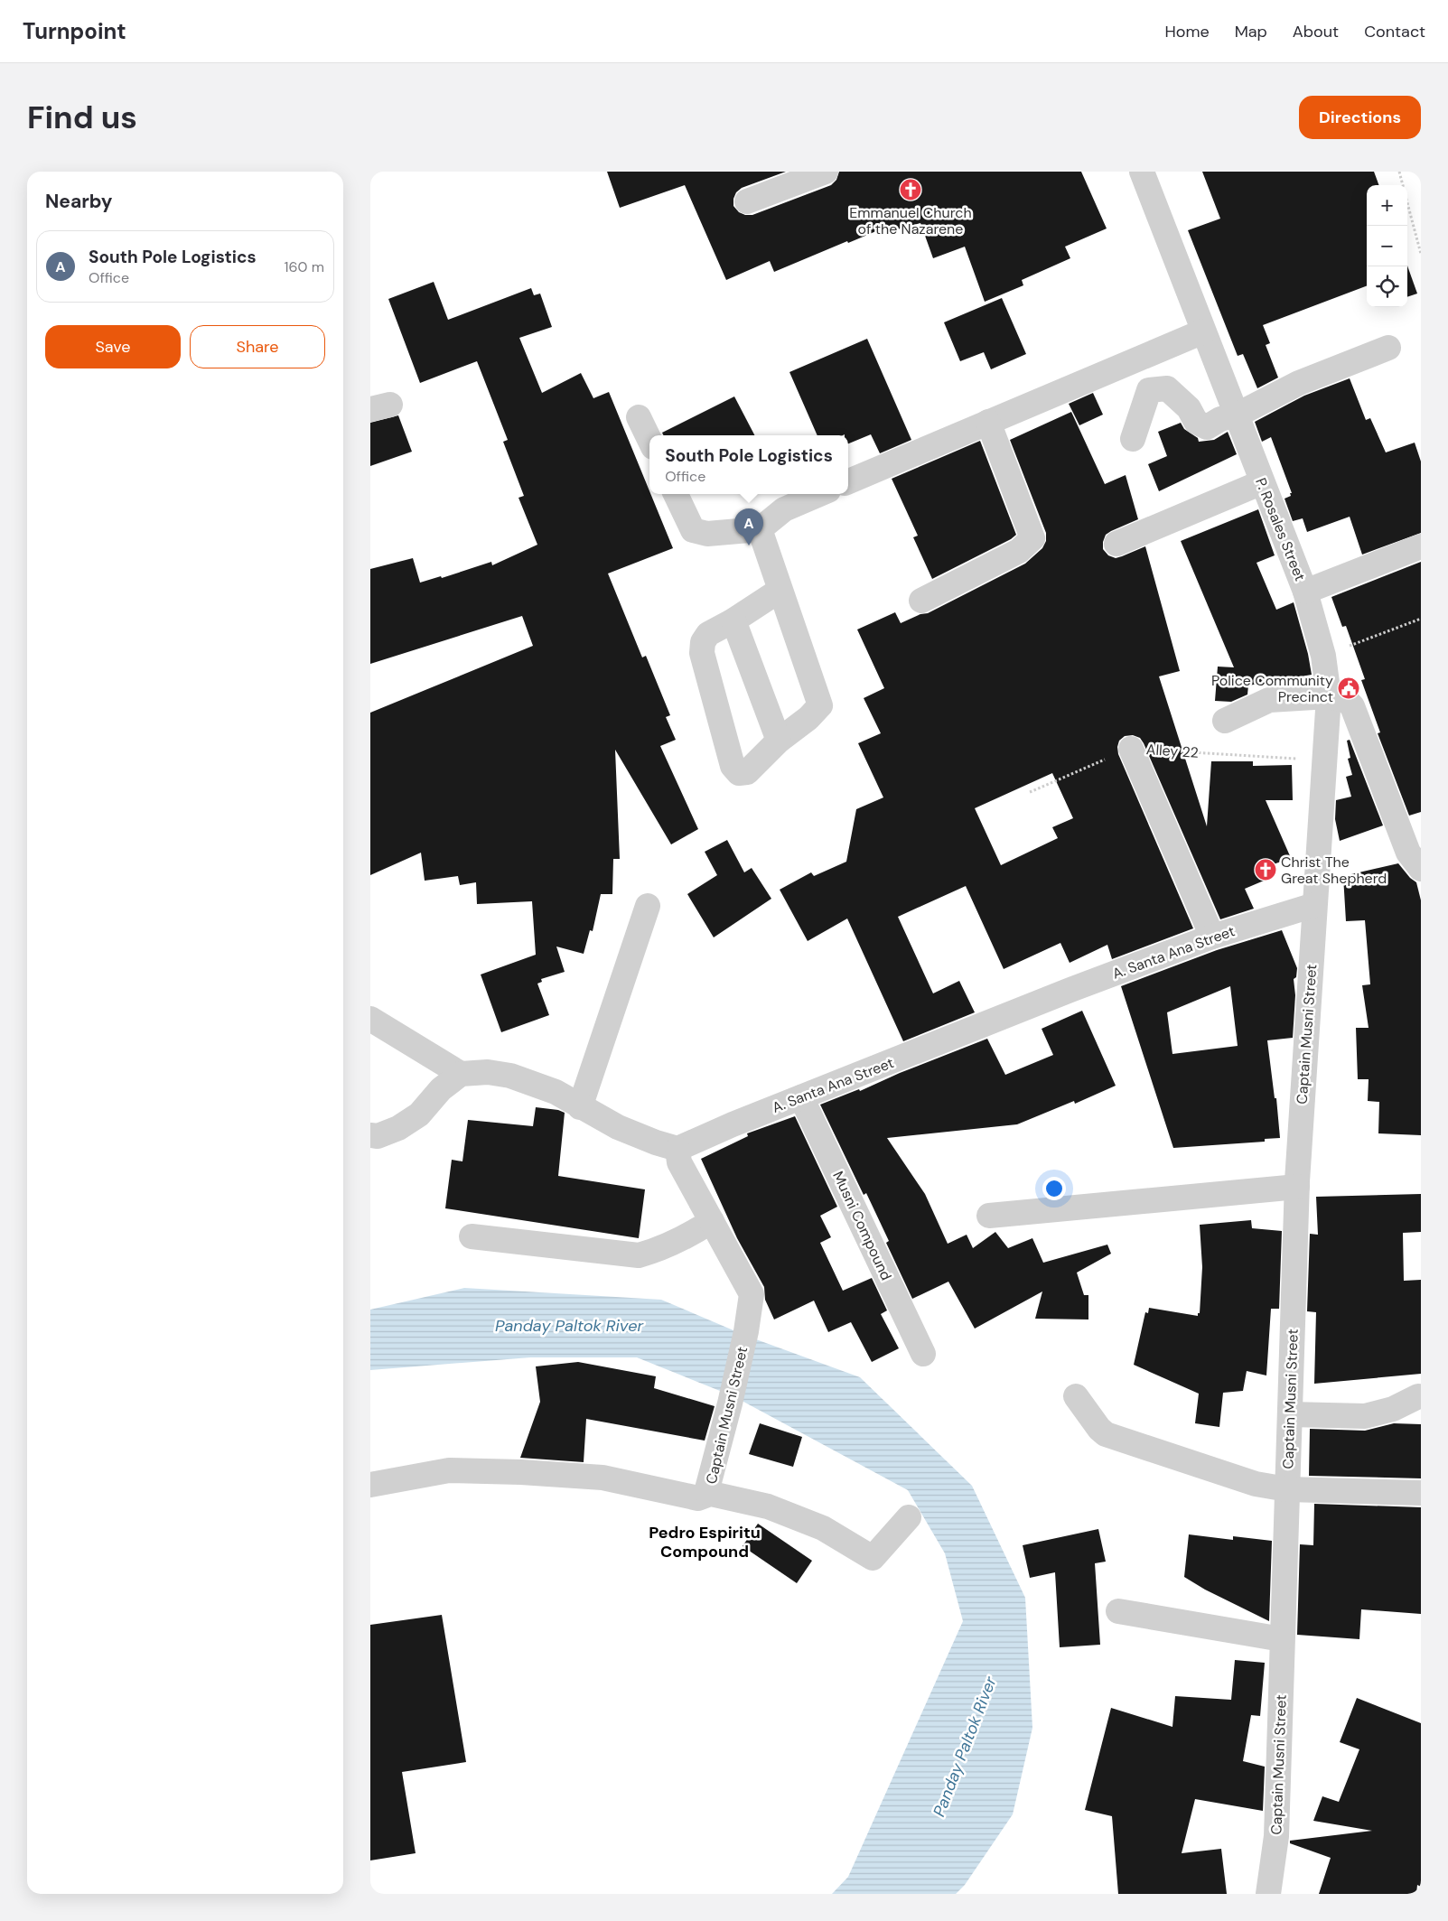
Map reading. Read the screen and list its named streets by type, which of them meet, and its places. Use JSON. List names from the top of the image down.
{
  "streets": {
    "street": [
      "P. Rosales Street",
      "A. Santa Ana Street",
      "Captain Musni Street",
      "Musni Compound"
    ],
    "path": ["Alley 22"]
  },
  "crossings": [
    ["P. Rosales Street", "Alley 22"],
    ["P. Rosales Street", "A. Santa Ana Street"],
    ["P. Rosales Street", "Captain Musni Street"],
    ["A. Santa Ana Street", "Captain Musni Street"],
    ["A. Santa Ana Street", "Musni Compound"]
  ],
  "districts": ["Pedro Espiritu Compound"],
  "water": ["Panday Paltok River"],
  "places": {
    "church": ["Emmanuel Church of the Nazarene", "Christ The Great Shepherd"],
    "public building": ["Police Community Precinct"]
  },
  "page": {
    "header": "Turnpoint",
    "nav": [
      "Home",
      "Map",
      "About",
      "Contact"
    ],
    "buttons": [
      "Directions",
      ["Save", "Share"]
    ],
    "title": "Find us",
    "heading": "Nearby",
    "map_buttons": ["+", "−"],
    "list": [
      {
        "mark": "A",
        "name": "South Pole Logistics",
        "note": "Office",
        "value": "160 m"
      }
    ],
    "popup": ["South Pole Logistics", "Office"],
    "pins": "A"
  }
}
